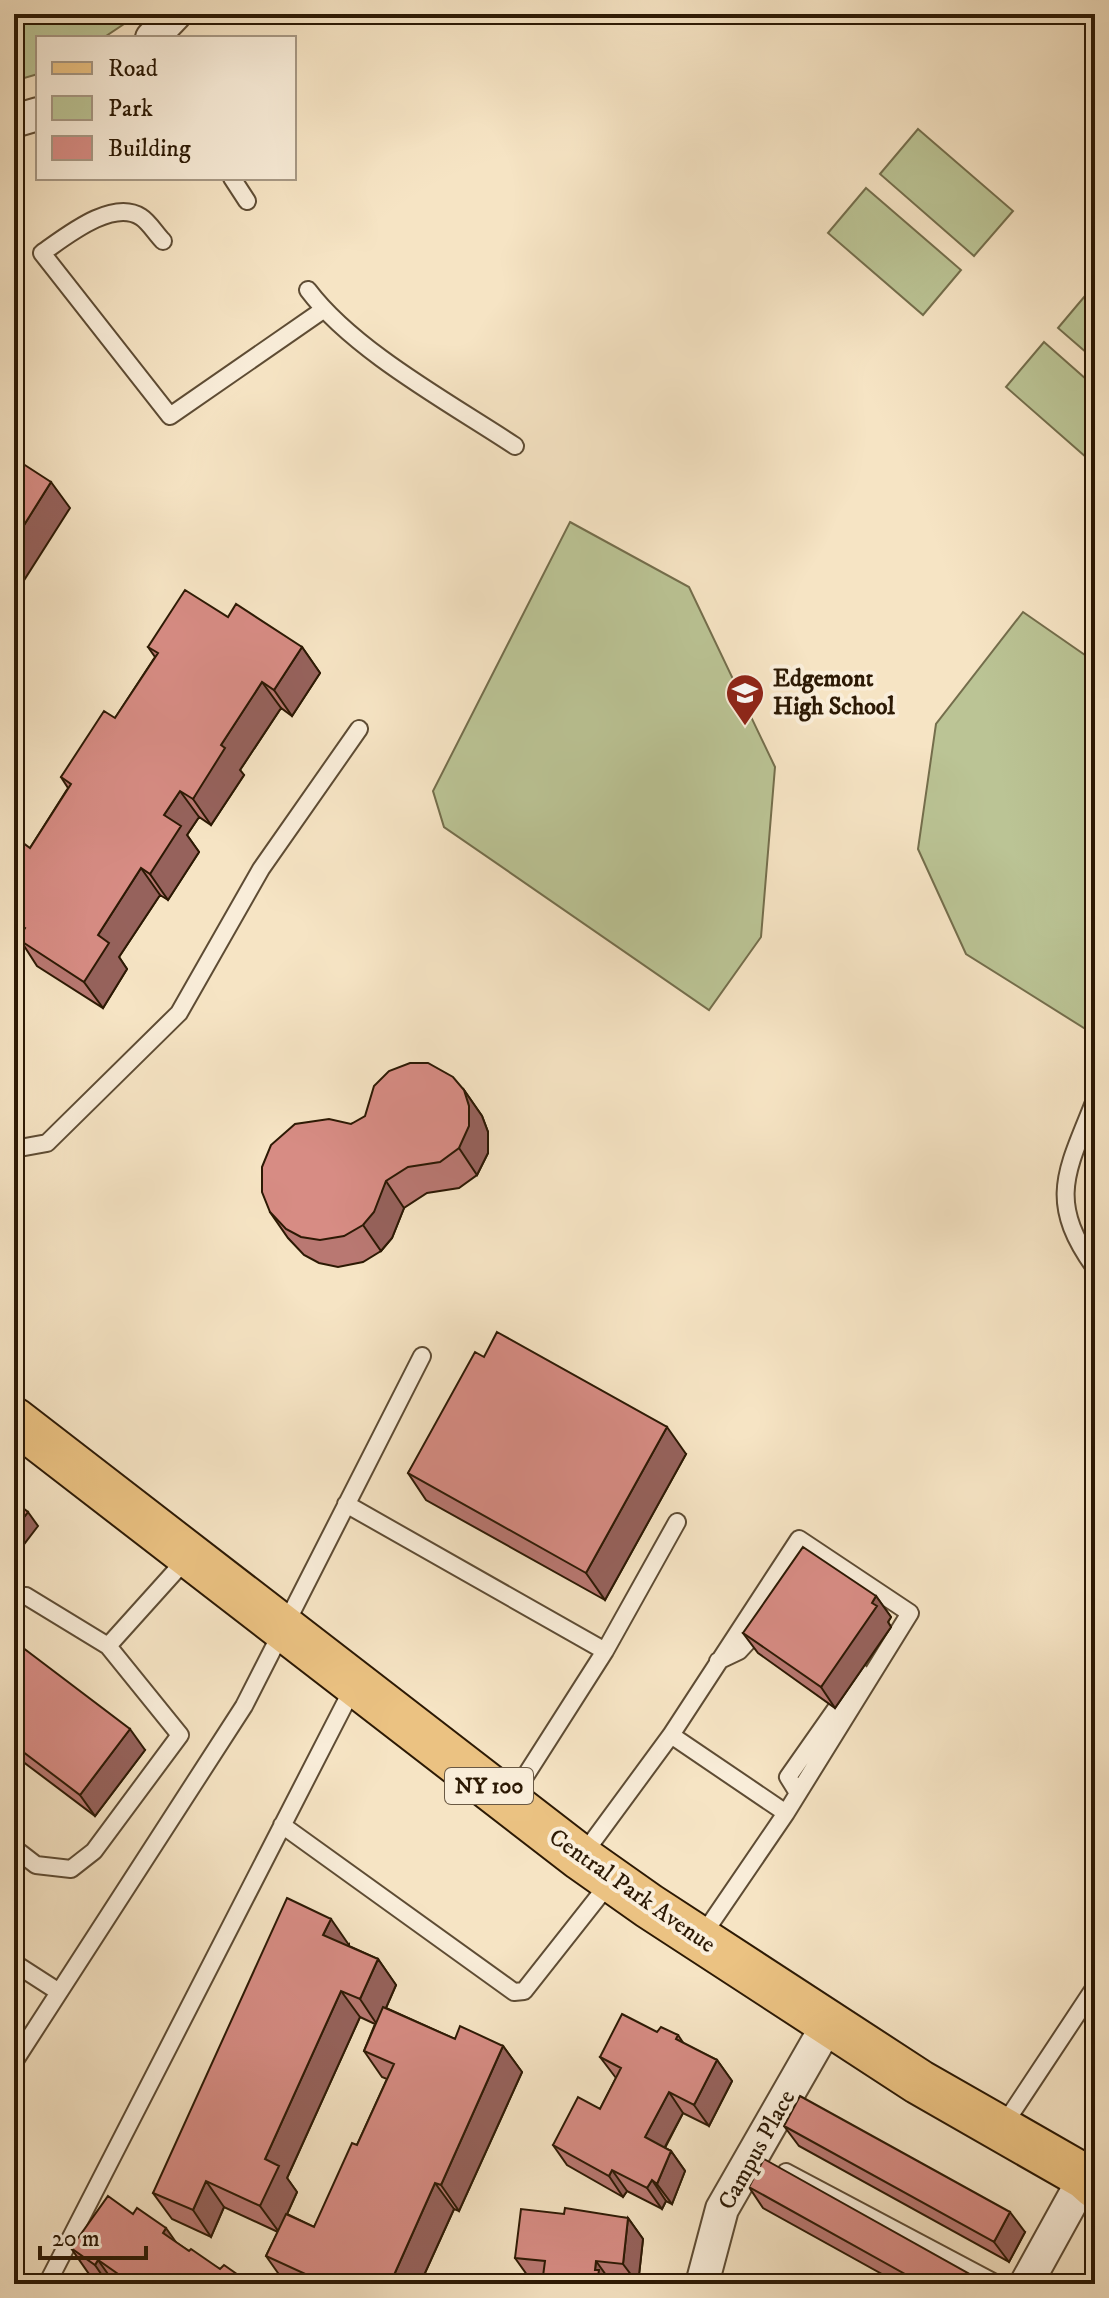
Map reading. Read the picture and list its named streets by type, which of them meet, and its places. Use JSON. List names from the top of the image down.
{
  "streets": {
    "main road": ["NY 100", "Central Park Avenue"],
    "street": ["Campus Place"]
  },
  "crossings": [
    ["Central Park Avenue", "Campus Place"]
  ],
  "places": {
    "school or university": ["Edgemont High School"]
  },
  "legend": ["Road", "Park", "Building"],
  "scale_bar": "20 m"
}
